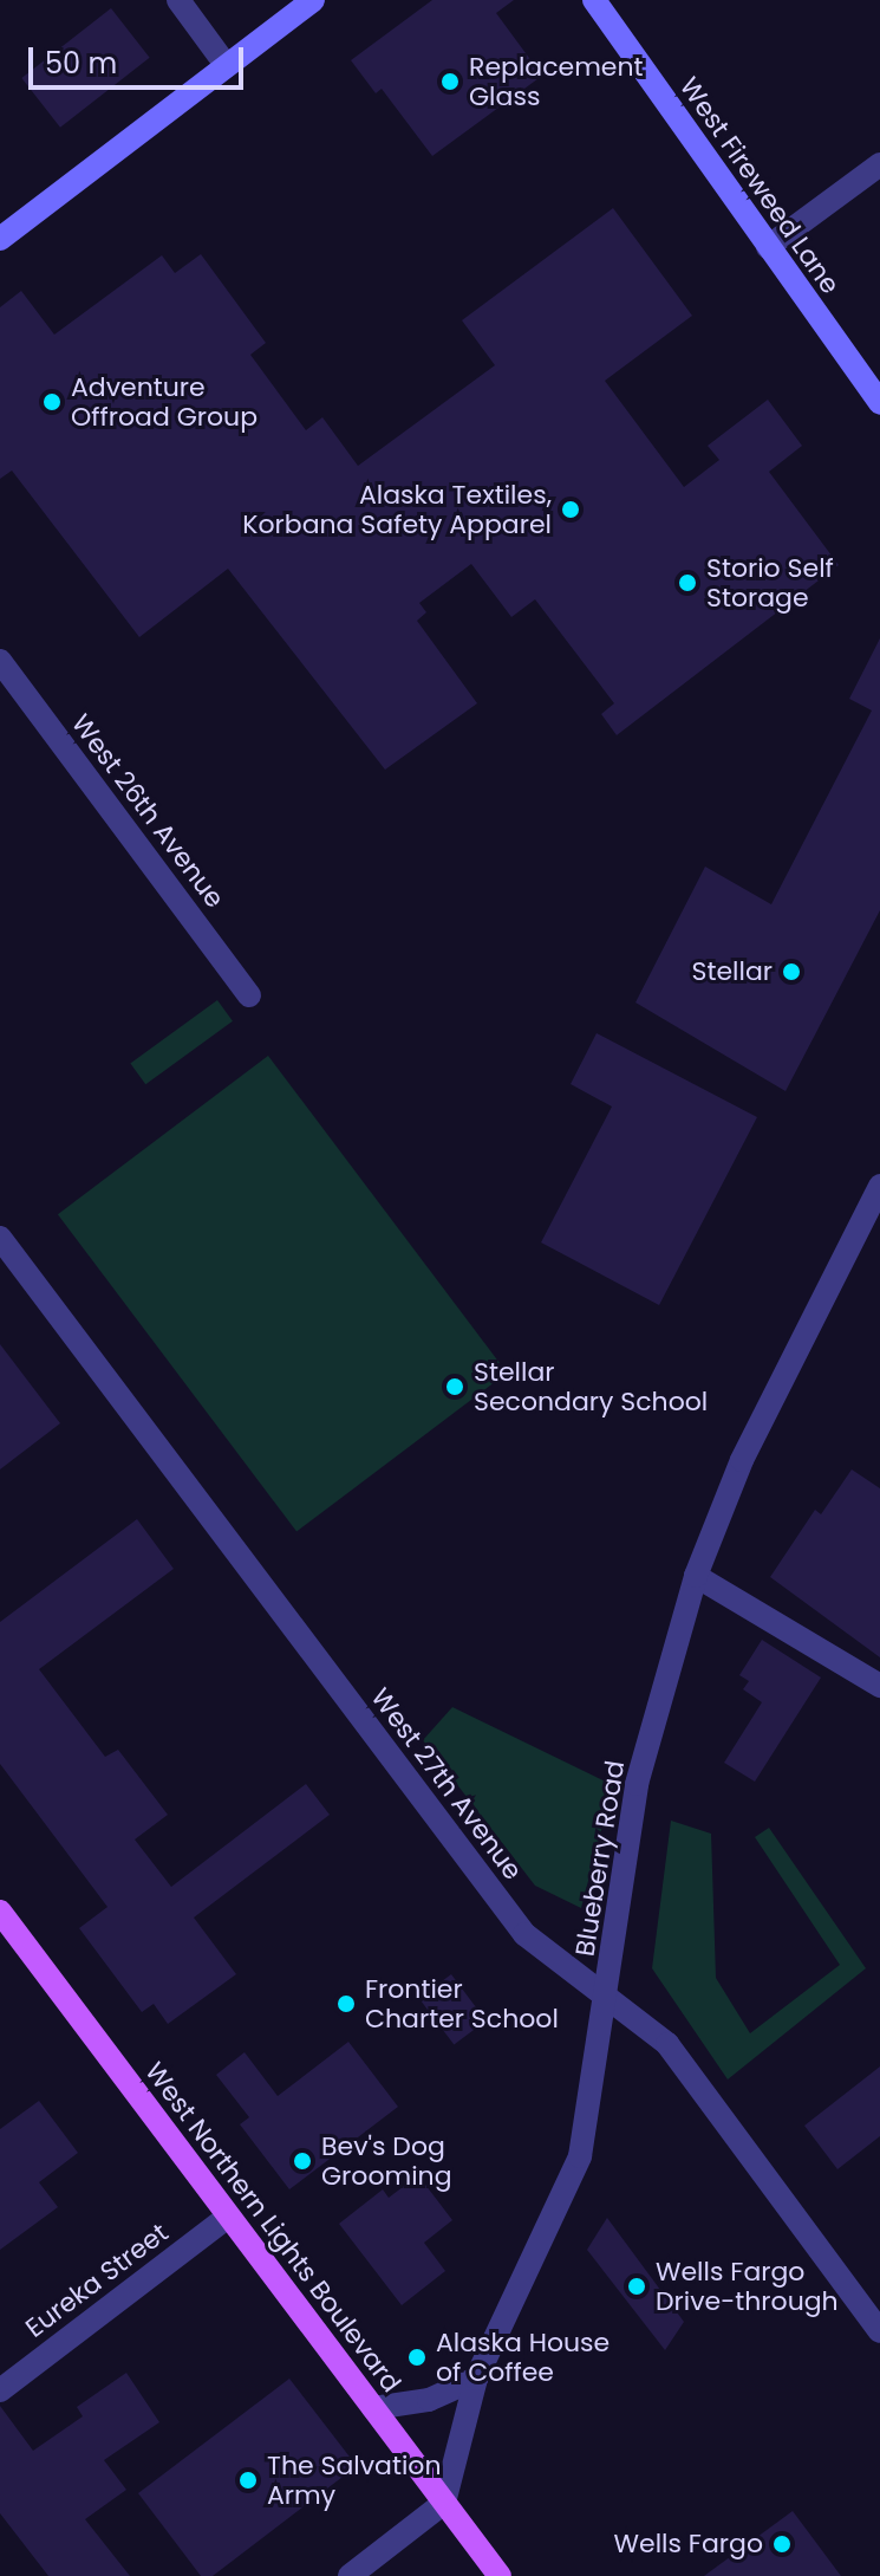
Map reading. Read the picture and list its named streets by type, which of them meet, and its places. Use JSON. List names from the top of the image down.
{
  "streets": {
    "main road": ["West Fireweed Lane", "West Northern Lights Boulevard"],
    "street": [
      "West 26th Avenue",
      "West 27th Avenue",
      "Blueberry Road",
      "Eureka Street"
    ]
  },
  "crossings": [
    ["West 27th Avenue", "Blueberry Road"],
    ["Blueberry Road", "West Northern Lights Boulevard"],
    ["West Northern Lights Boulevard", "Eureka Street"]
  ],
  "places": [
    "Replacement Glass",
    "Adventure Offroad Group",
    "Alaska Textiles, Korbana Safety Apparel",
    "Storio Self Storage",
    "Stellar",
    "Stellar Secondary School",
    "Frontier Charter School",
    "Bev's Dog Grooming",
    "Wells Fargo Drive-through",
    "Alaska House of Coffee",
    "The Salvation Army",
    "Wells Fargo"
  ],
  "scale_bar": "50 m"
}
